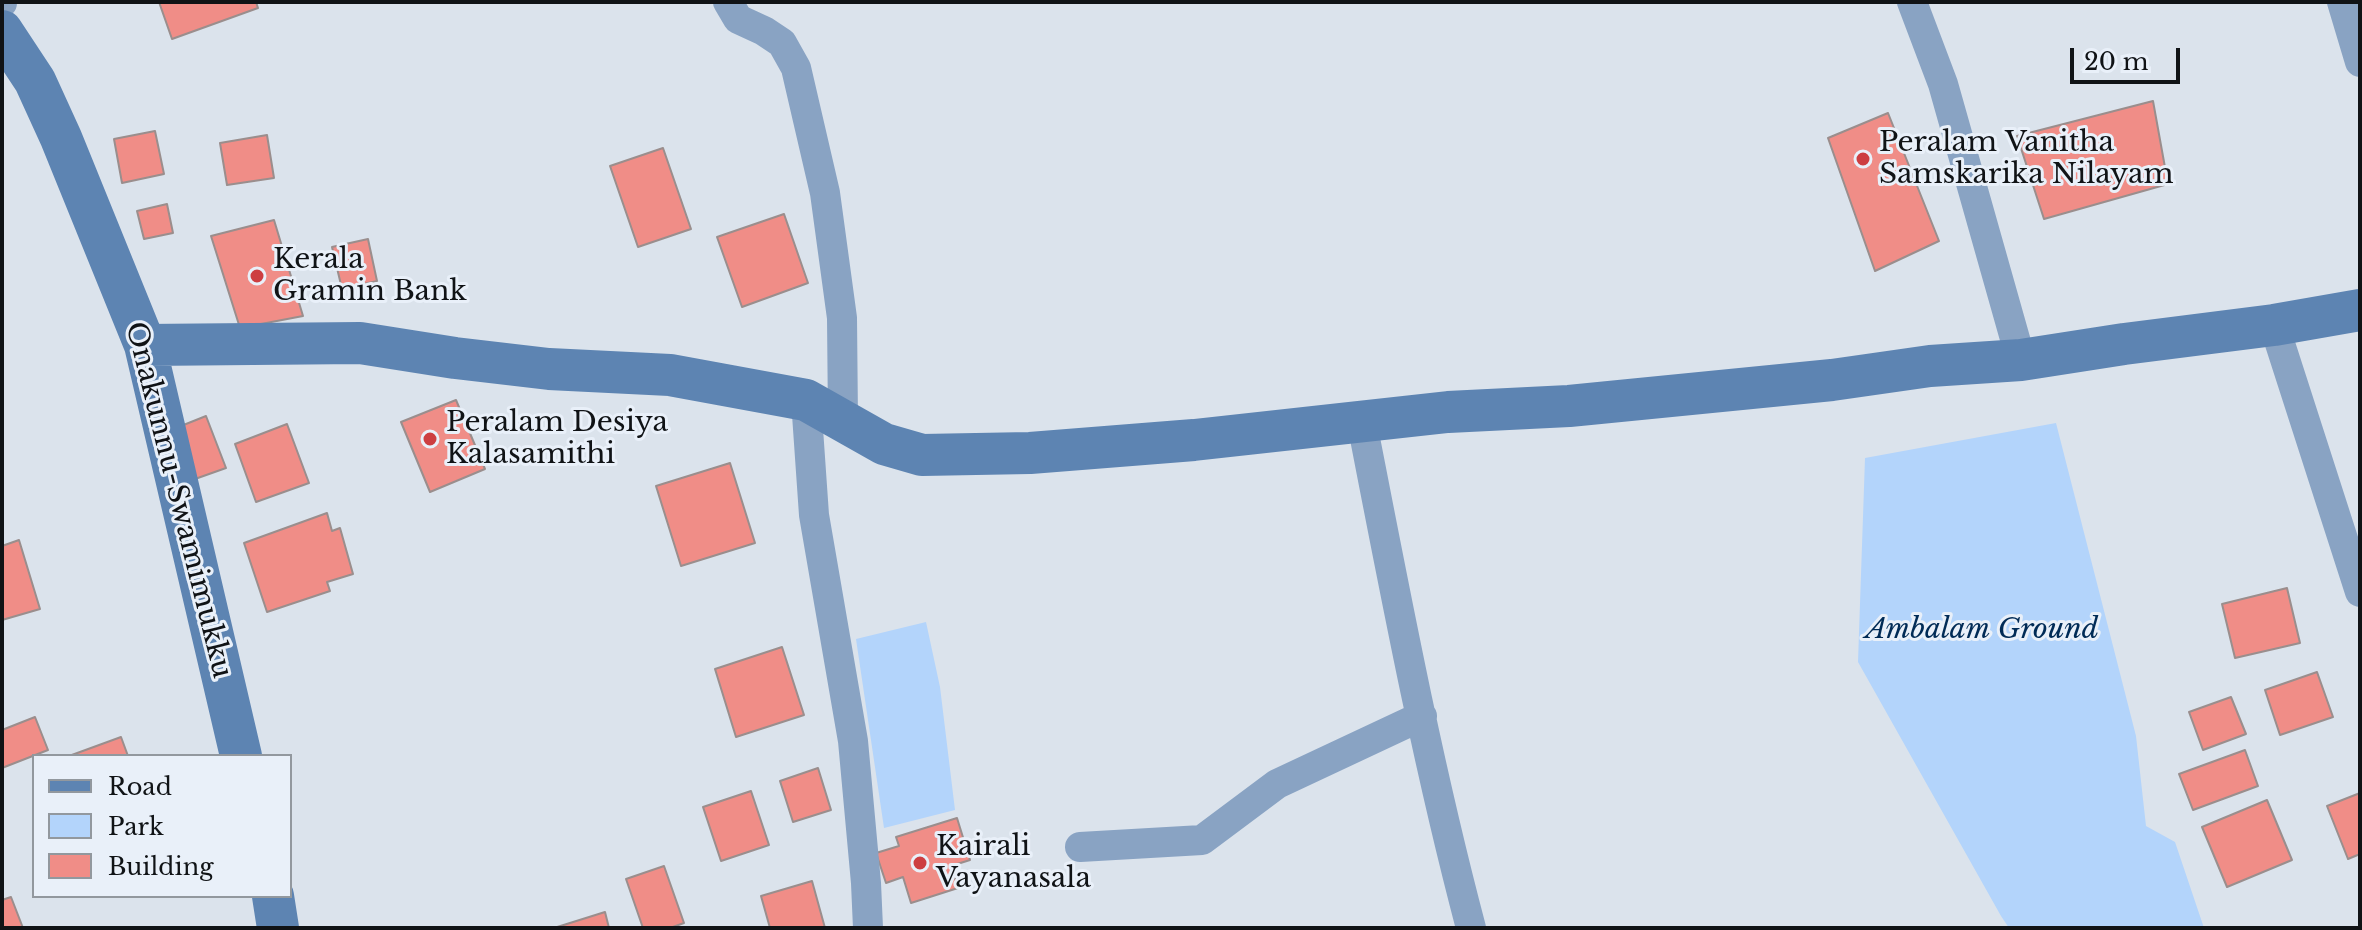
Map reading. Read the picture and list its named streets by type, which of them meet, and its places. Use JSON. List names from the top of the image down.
{
  "streets": {
    "main road": ["Onakunnu-Swamimukku"]
  },
  "parks": ["Ambalam Ground"],
  "places": [
    "Peralam Vanitha Samskarika Nilayam",
    "Kerala Gramin Bank",
    "Peralam Desiya Kalasamithi",
    "Kairali Vayanasala"
  ],
  "legend": ["Road", "Park", "Building"],
  "scale_bar": "20 m"
}
